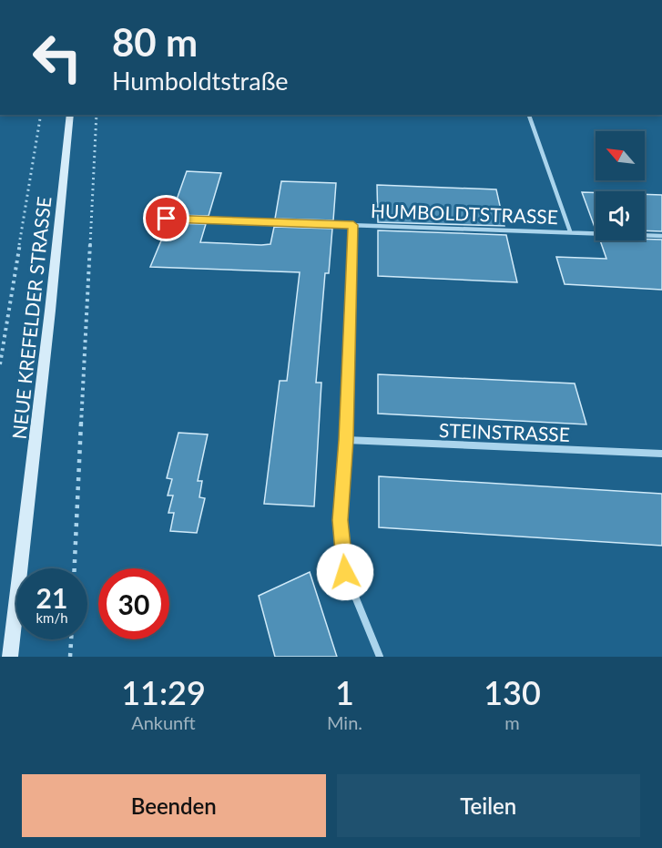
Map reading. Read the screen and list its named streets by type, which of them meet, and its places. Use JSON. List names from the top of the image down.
{
  "streets": {
    "main road": ["NEUE KREFELDER STRASSE"],
    "street": ["HUMBOLDTSTRASSE", "STEINSTRASSE"]
  },
  "north": "top left",
  "page": {
    "turn": ["80 m", "Humboldtstraße"],
    "speed": "21 km/h",
    "limit": "30",
    "eta": [
      "11:29",
      "Ankunft",
      "1",
      "Min.",
      "130",
      "m"
    ],
    "buttons": ["Beenden", "Teilen"]
  }
}
